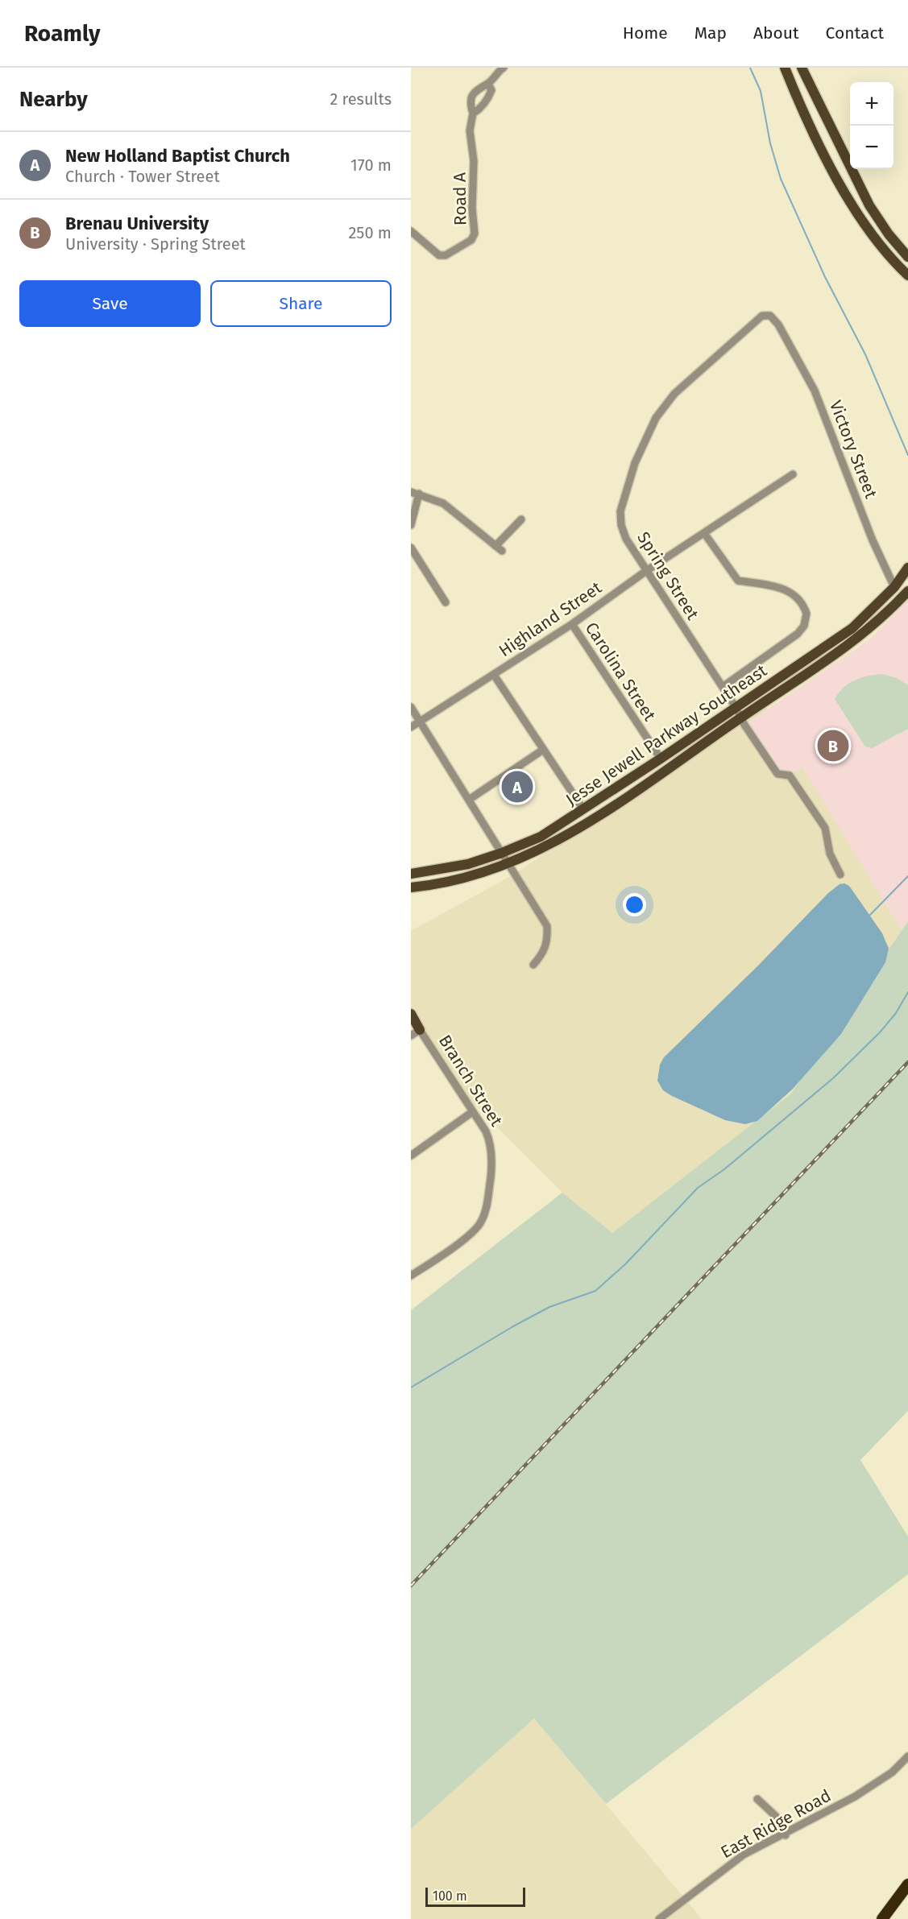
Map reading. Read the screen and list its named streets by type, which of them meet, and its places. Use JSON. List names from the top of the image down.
{
  "streets": {
    "main road": ["Jesse Jewell Parkway Southeast", "Branch Street"],
    "street": [
      "Road A",
      "Victory Street",
      "Spring Street",
      "Highland Street",
      "Carolina Street",
      "East Ridge Road"
    ]
  },
  "crossings": [
    ["Victory Street", "Spring Street"],
    ["Victory Street", "Jesse Jewell Parkway Southeast"],
    ["Spring Street", "Highland Street"],
    ["Spring Street", "Jesse Jewell Parkway Southeast"],
    ["Highland Street", "Carolina Street"],
    ["Carolina Street", "Jesse Jewell Parkway Southeast"]
  ],
  "scale_bar": "100 m",
  "page": {
    "header": "Roamly",
    "nav": [
      "Home",
      "Map",
      "About",
      "Contact"
    ],
    "heading": ["Nearby", "2 results"],
    "map_buttons": ["+", "−"],
    "list": [
      {
        "mark": "A",
        "name": "New Holland Baptist Church",
        "note": "Church · Tower Street",
        "value": "170 m"
      },
      {
        "mark": "B",
        "name": "Brenau University",
        "note": "University · Spring Street",
        "value": "250 m"
      }
    ],
    "buttons": ["Save", "Share"],
    "pins": ["B", "A"],
    "scale": "100 m"
  }
}
